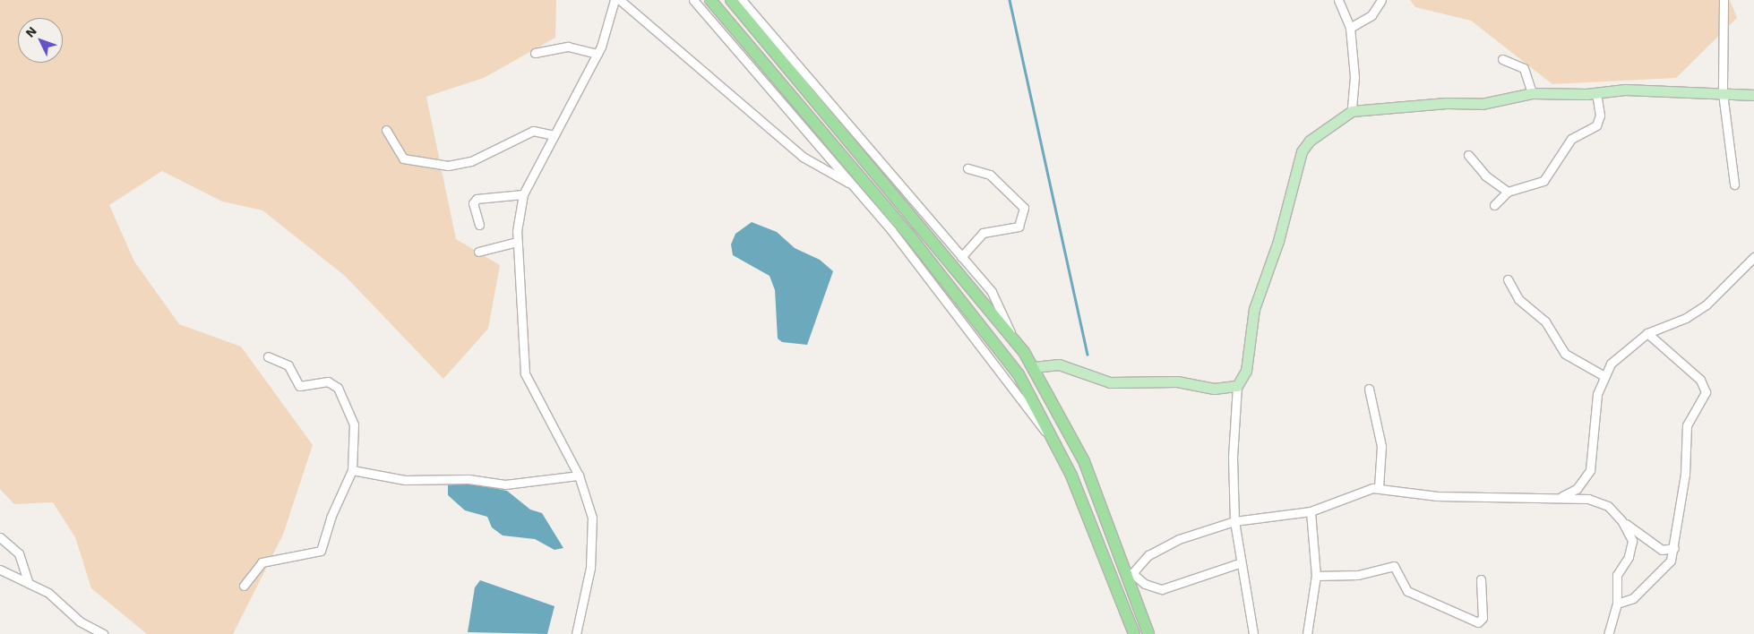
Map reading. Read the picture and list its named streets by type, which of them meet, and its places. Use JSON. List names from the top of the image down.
{
  "north": "top left"
}
